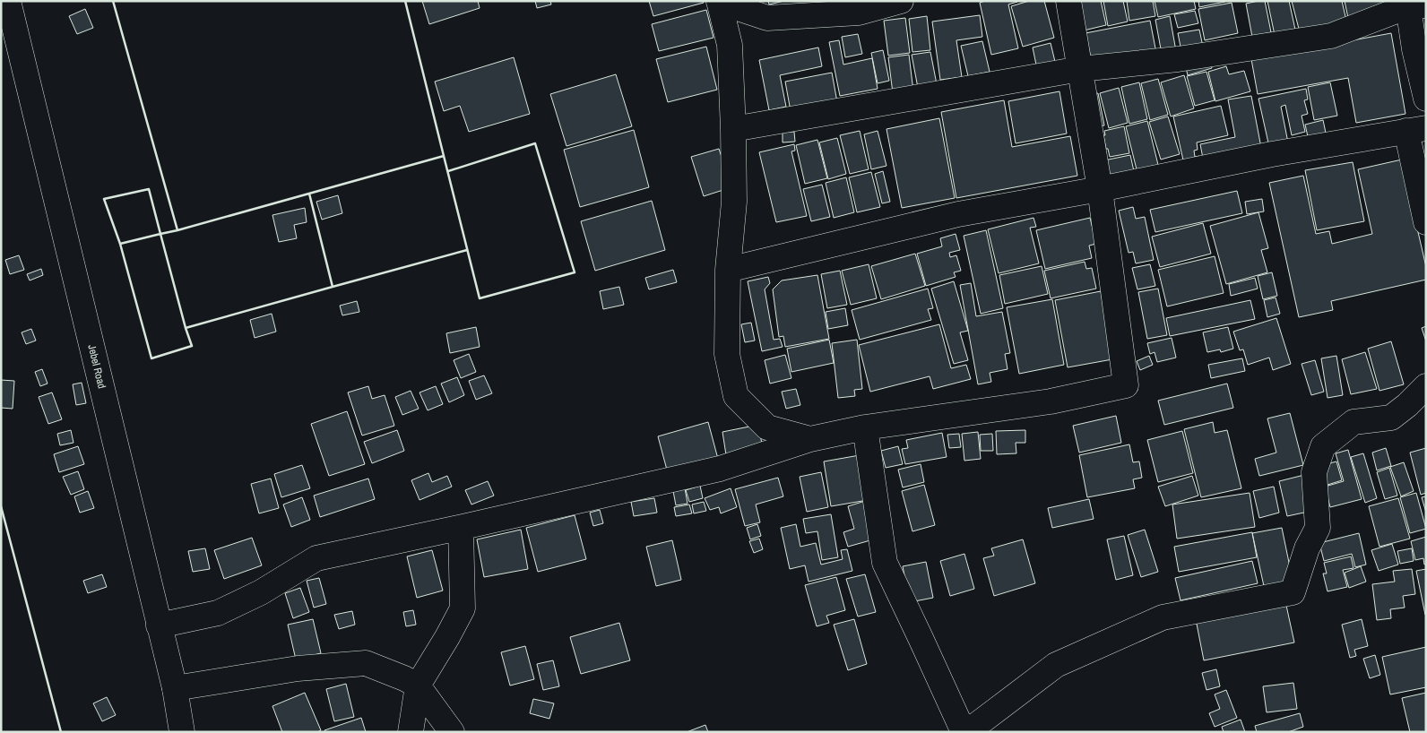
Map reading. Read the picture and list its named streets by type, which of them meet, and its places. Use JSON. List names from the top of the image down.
{
  "streets": {
    "street": ["Jebel Road"]
  }
}
